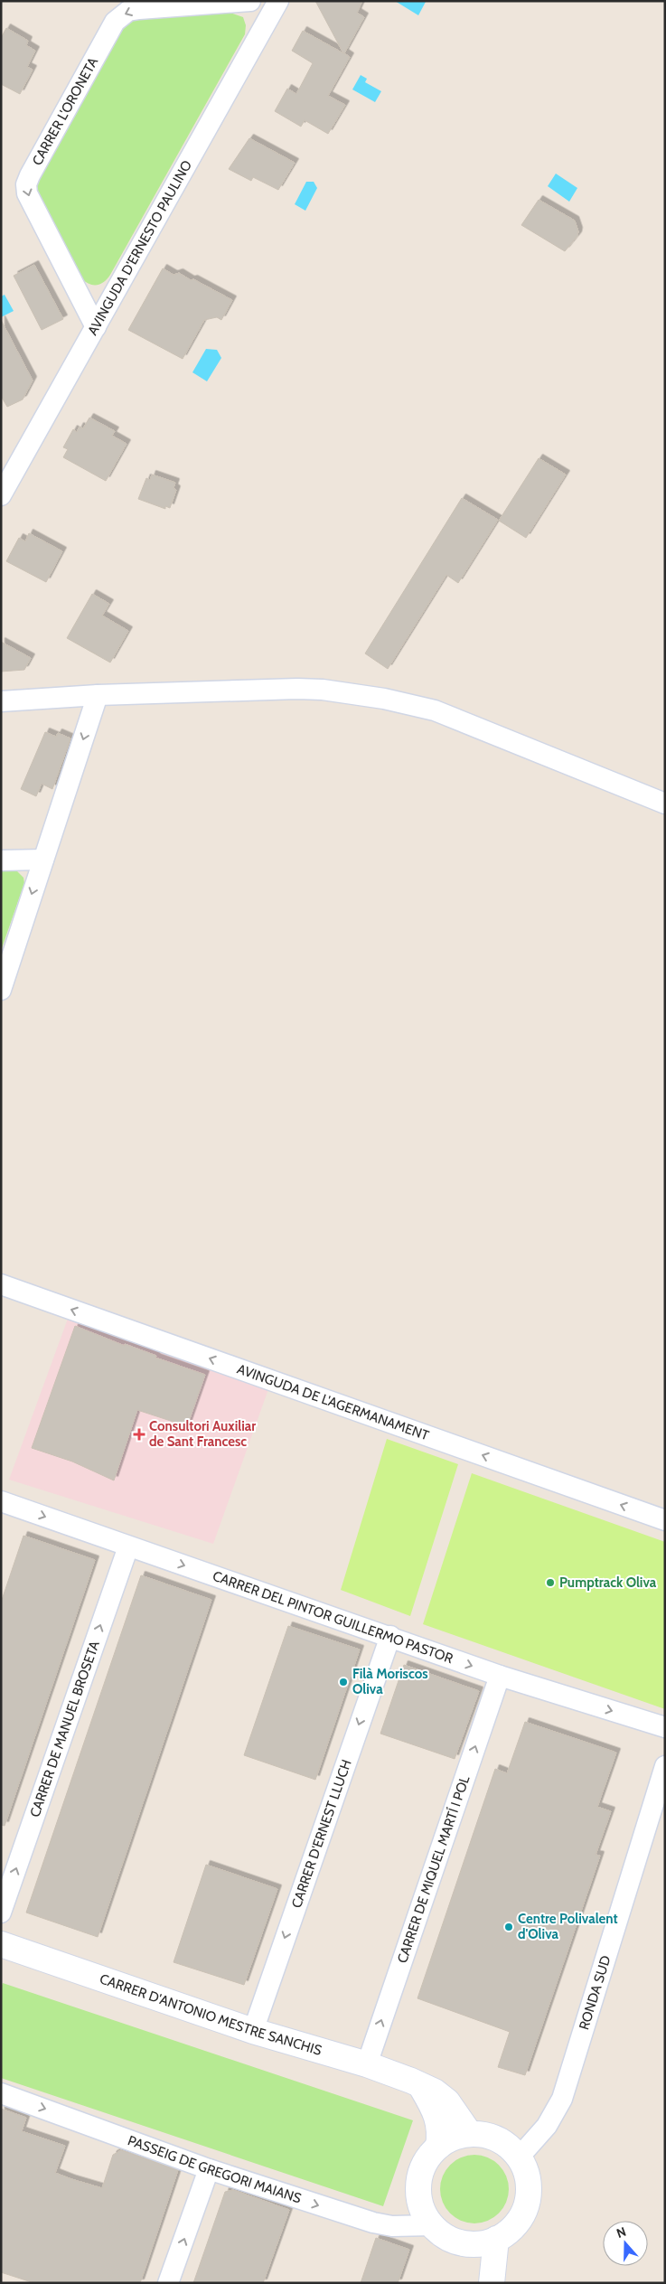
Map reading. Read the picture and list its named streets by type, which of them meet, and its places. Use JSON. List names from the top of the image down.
{
  "streets": {
    "street": [
      "CARRER L'ORONETA",
      "AVINGUDA D'ERNESTO PAULINO",
      "AVINGUDA DE L'AGERMANAMENT",
      "CARRER DEL PINTOR GUILLERMO PASTOR",
      "CARRER DE MANUEL BROSETA",
      "CARRER D'ERNEST LLUCH",
      "CARRER DE MIQUEL MARTÍ I POL",
      "RONDA SUD",
      "CARRER D'ANTONIO MESTRE SANCHIS",
      "PASSEIG DE GREGORI MAIANS"
    ]
  },
  "crossings": [
    ["CARRER L'ORONETA", "AVINGUDA D'ERNESTO PAULINO"],
    ["CARRER DEL PINTOR GUILLERMO PASTOR", "CARRER DE MANUEL BROSETA"],
    ["CARRER DEL PINTOR GUILLERMO PASTOR", "CARRER D'ERNEST LLUCH"],
    ["CARRER DEL PINTOR GUILLERMO PASTOR", "CARRER DE MIQUEL MARTÍ I POL"],
    ["CARRER D'ERNEST LLUCH", "CARRER D'ANTONIO MESTRE SANCHIS"],
    ["CARRER DE MIQUEL MARTÍ I POL", "CARRER D'ANTONIO MESTRE SANCHIS"],
    ["RONDA SUD", "CARRER D'ANTONIO MESTRE SANCHIS"],
    ["RONDA SUD", "PASSEIG DE GREGORI MAIANS"],
    ["CARRER D'ANTONIO MESTRE SANCHIS", "PASSEIG DE GREGORI MAIANS"]
  ],
  "one_way": [
    "AVINGUDA DE L'AGERMANAMENT",
    "CARRER DEL PINTOR GUILLERMO PASTOR",
    "CARRER DE MANUEL BROSETA",
    "CARRER D'ERNEST LLUCH",
    "CARRER DE MIQUEL MARTÍ I POL",
    "PASSEIG DE GREGORI MAIANS"
  ],
  "places": {
    "health": ["Consultori Auxiliar de Sant Francesc"],
    "other": ["Pumptrack Oliva", "Filà Moriscos Oliva", "Centre Polivalent d'Oliva"]
  },
  "north": "top"
}
